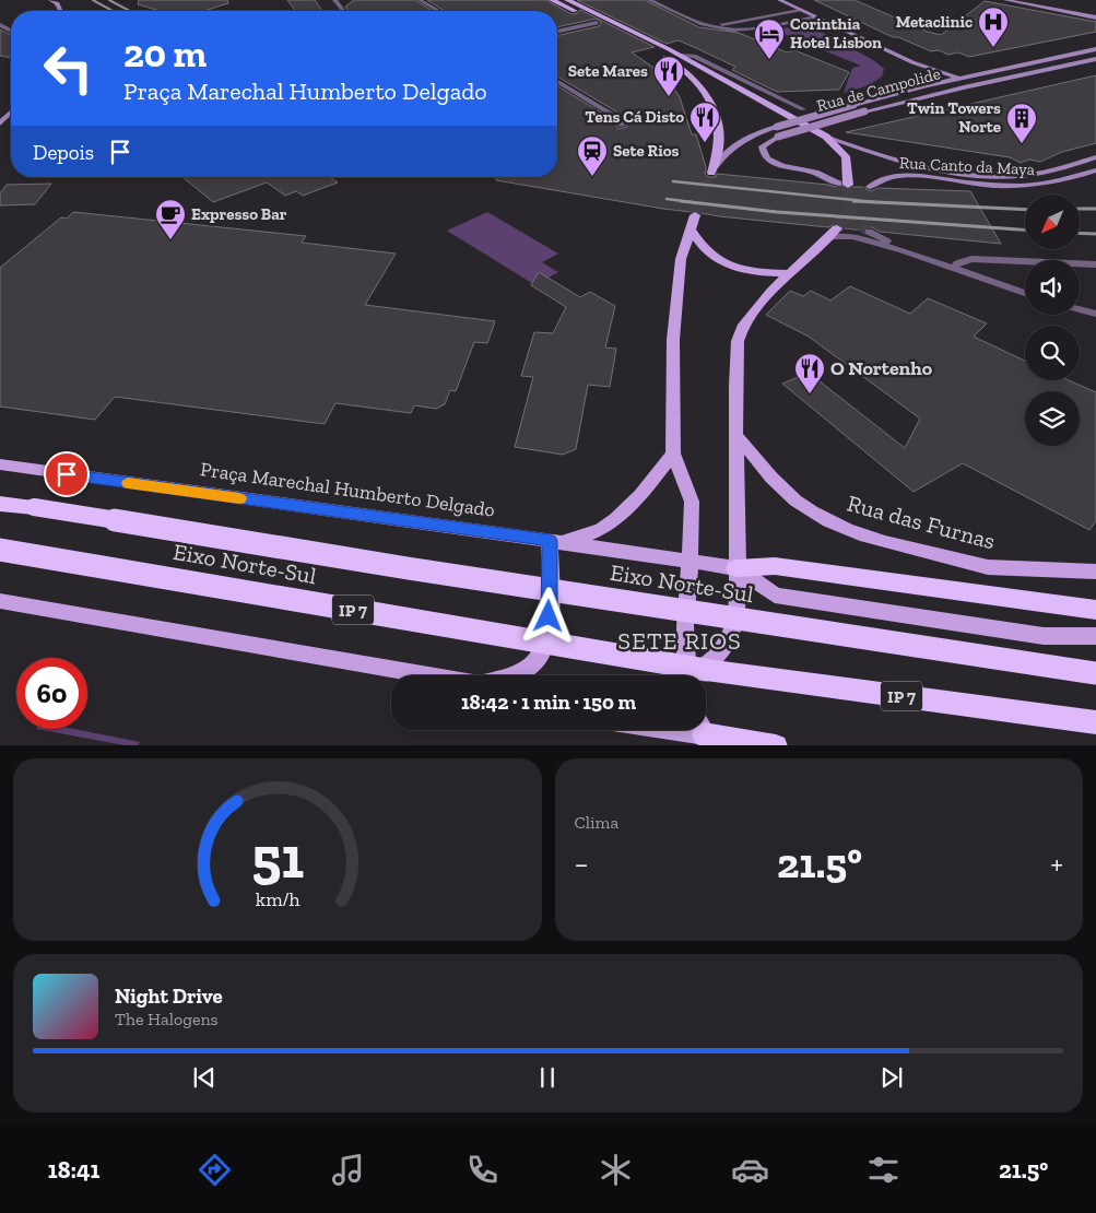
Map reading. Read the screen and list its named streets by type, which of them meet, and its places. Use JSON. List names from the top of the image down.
{
  "streets": {
    "highway": ["Eixo Norte-Sul", "IP 7"],
    "main road": [
      "Rua de Campolide",
      "Rua Canto da Maya",
      "Praça Marechal Humberto Delgado",
      "Rua das Furnas"
    ]
  },
  "districts": ["SETE RIOS"],
  "places": {
    "hospital": ["Metaclinic"],
    "hotel": ["Corinthia Hotel Lisbon"],
    "restaurant": ["Sete Mares", "Tens Cá Disto", "O Nortenho"],
    "building": ["Twin Towers Norte"],
    "station": ["Sete Rios"],
    "cafe": ["Expresso Bar"]
  },
  "north": "bottom left",
  "page": {
    "turn": ["20 m", "Praça Marechal Humberto Delgado"],
    "then": "Depois",
    "limit": "60",
    "trip": "18:42 · 1 min · 150 m",
    "tile": "Clima",
    "heat": ["−", "21.5°", "+"],
    "song": ["Night Drive", "The Halogens"],
    "tabs": ["18:41", "21.5°"],
    "gauge": ["51", "km/h"]
  }
}
